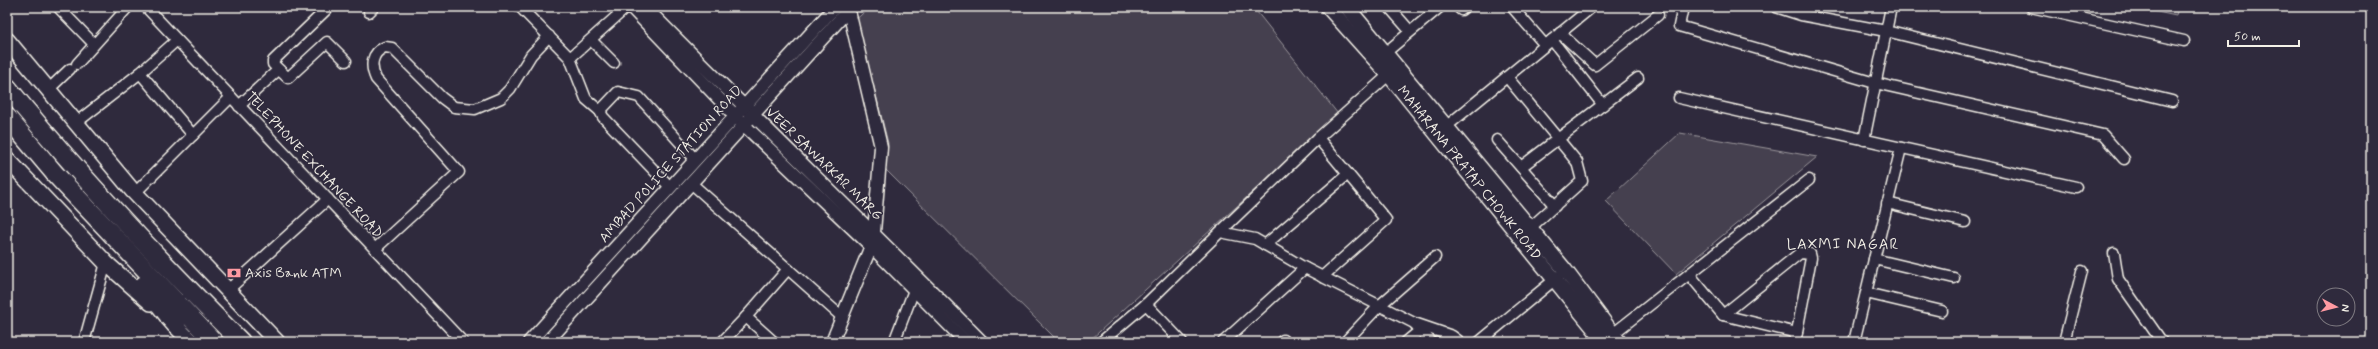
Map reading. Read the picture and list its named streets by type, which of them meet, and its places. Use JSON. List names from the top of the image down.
{
  "streets": {
    "main road": ["MAHARANA PRATAP CHOWK ROAD"],
    "street": ["AMBAD POLICE STATION ROAD", "VEER SAWARKAR MARG", "TELEPHONE EXCHANGE ROAD"]
  },
  "crossings": [
    ["AMBAD POLICE STATION ROAD", "VEER SAWARKAR MARG"]
  ],
  "districts": ["LAXMI NAGAR"],
  "places": {
    "bank": ["Axis Bank ATM"]
  },
  "scale_bar": "50 m",
  "north": "right"
}
